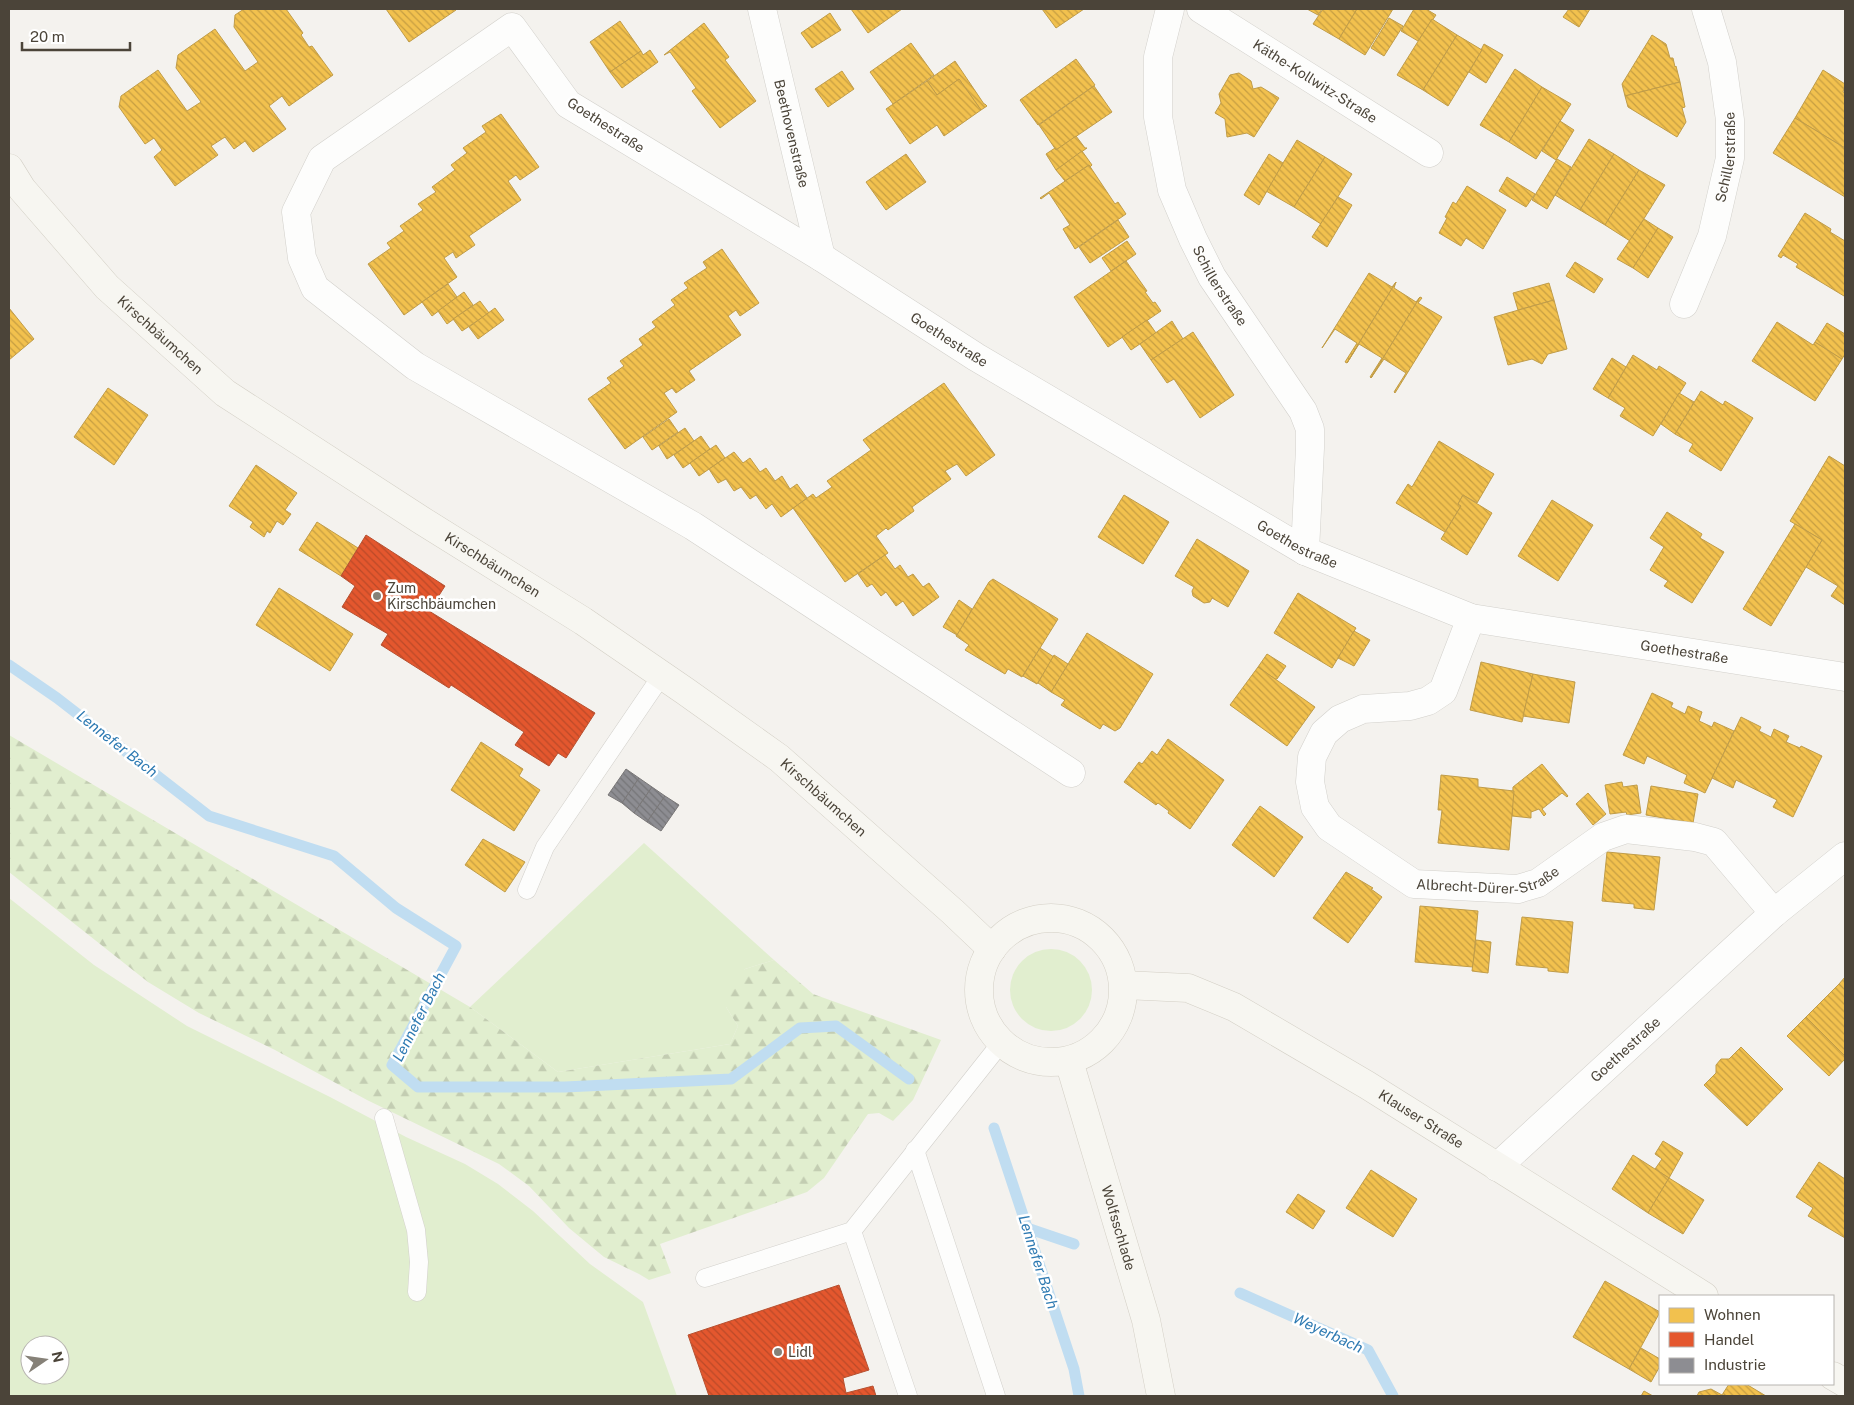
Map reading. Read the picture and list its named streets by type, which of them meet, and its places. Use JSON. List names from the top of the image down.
{
  "streets": {
    "main road": ["Kirschbäumchen", "Klauser Straße", "Wolfsschlade"],
    "street": [
      "Käthe-Kollwitz-Straße",
      "Goethestraße",
      "Beethovenstraße",
      "Schillerstraße",
      "Albrecht-Dürer-Straße"
    ]
  },
  "crossings": [
    ["Goethestraße", "Beethovenstraße"],
    ["Goethestraße", "Schillerstraße"],
    ["Goethestraße", "Albrecht-Dürer-Straße"],
    ["Goethestraße", "Klauser Straße"],
    ["Kirschbäumchen", "Klauser Straße"],
    ["Kirschbäumchen", "Wolfsschlade"],
    ["Klauser Straße", "Wolfsschlade"]
  ],
  "water": ["Lennefer Bach", "Weyerbach"],
  "places": ["Zum Kirschbäumchen", "Lidl"],
  "legend": ["Wohnen", "Handel", "Industrie"],
  "scale_bar": "20 m",
  "north": "right"
}
